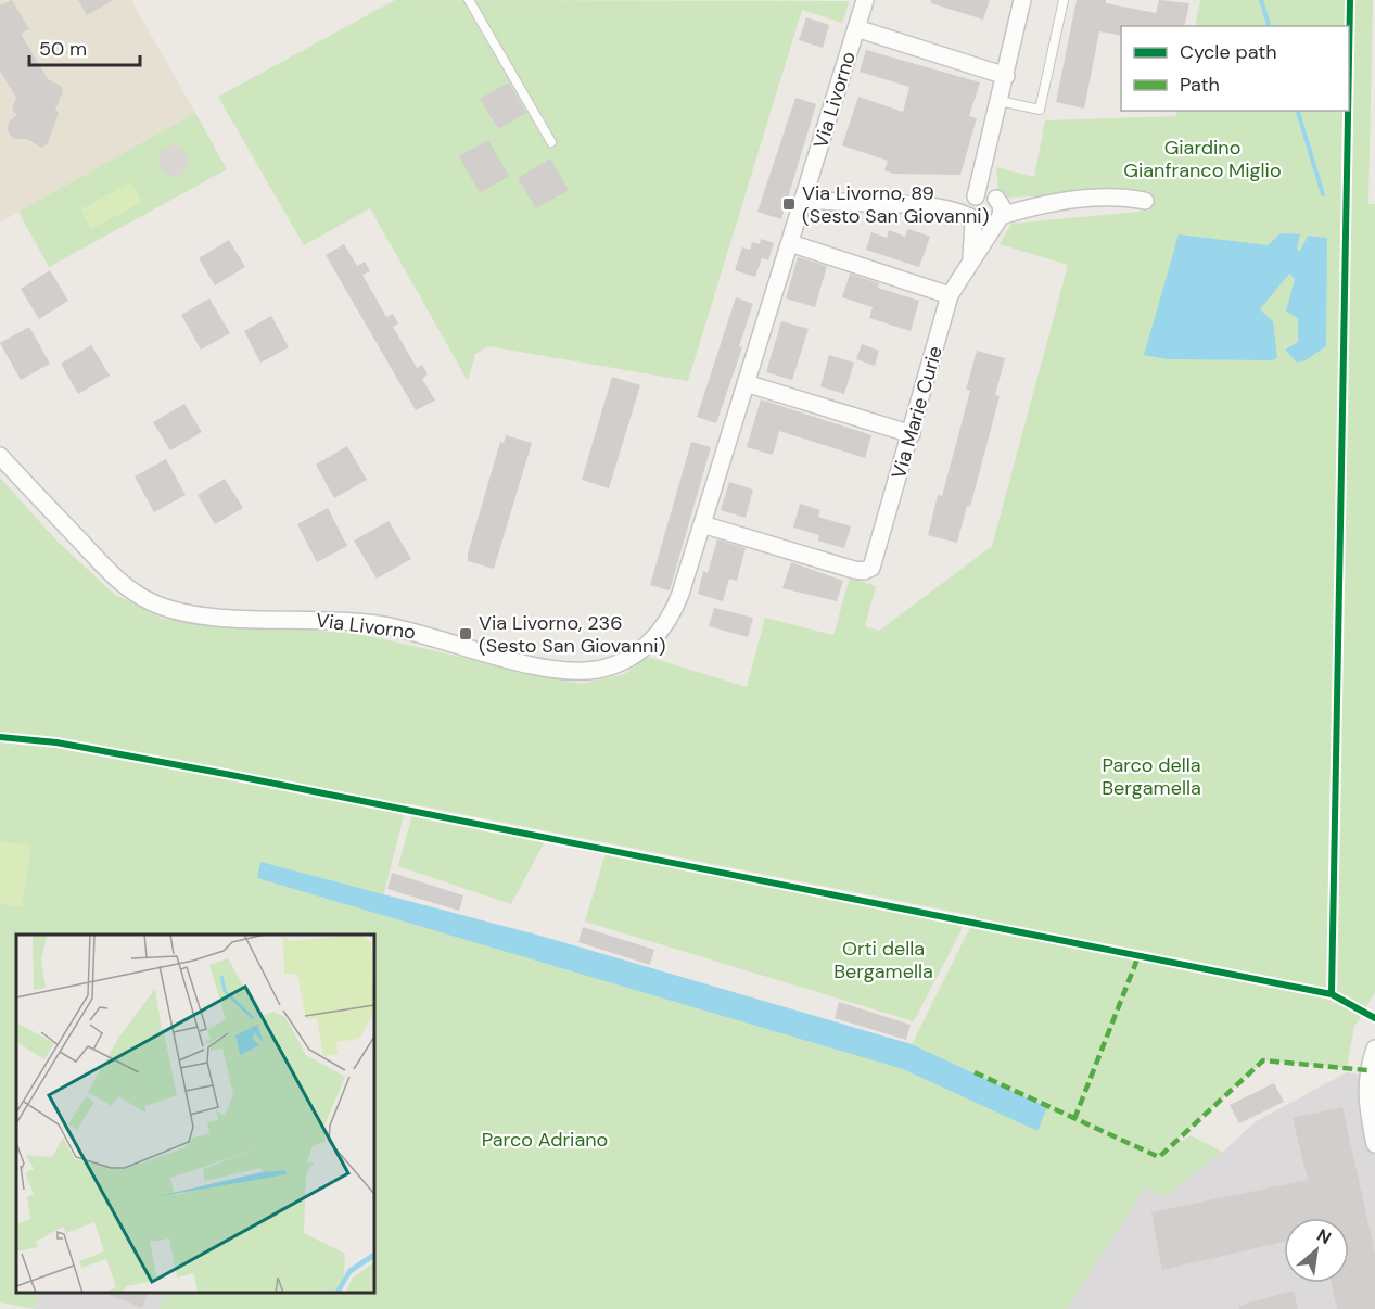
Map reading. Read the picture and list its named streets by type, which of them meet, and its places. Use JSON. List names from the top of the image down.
{
  "streets": {
    "street": ["Via Livorno", "Via Marie Curie"]
  },
  "crossings": [
    ["Via Livorno", "Via Marie Curie"]
  ],
  "parks": [
    "Giardino Gianfranco Miglio",
    "Parco della Bergamella",
    "Orti della Bergamella",
    "Parco Adriano"
  ],
  "places": {
    "transit": ["Via Livorno, 89 (Sesto San Giovanni)", "Via Livorno, 236 (Sesto San Giovanni)"]
  },
  "legend": ["Cycle path", "Path"],
  "scale_bar": "50 m",
  "north": "top right"
}
